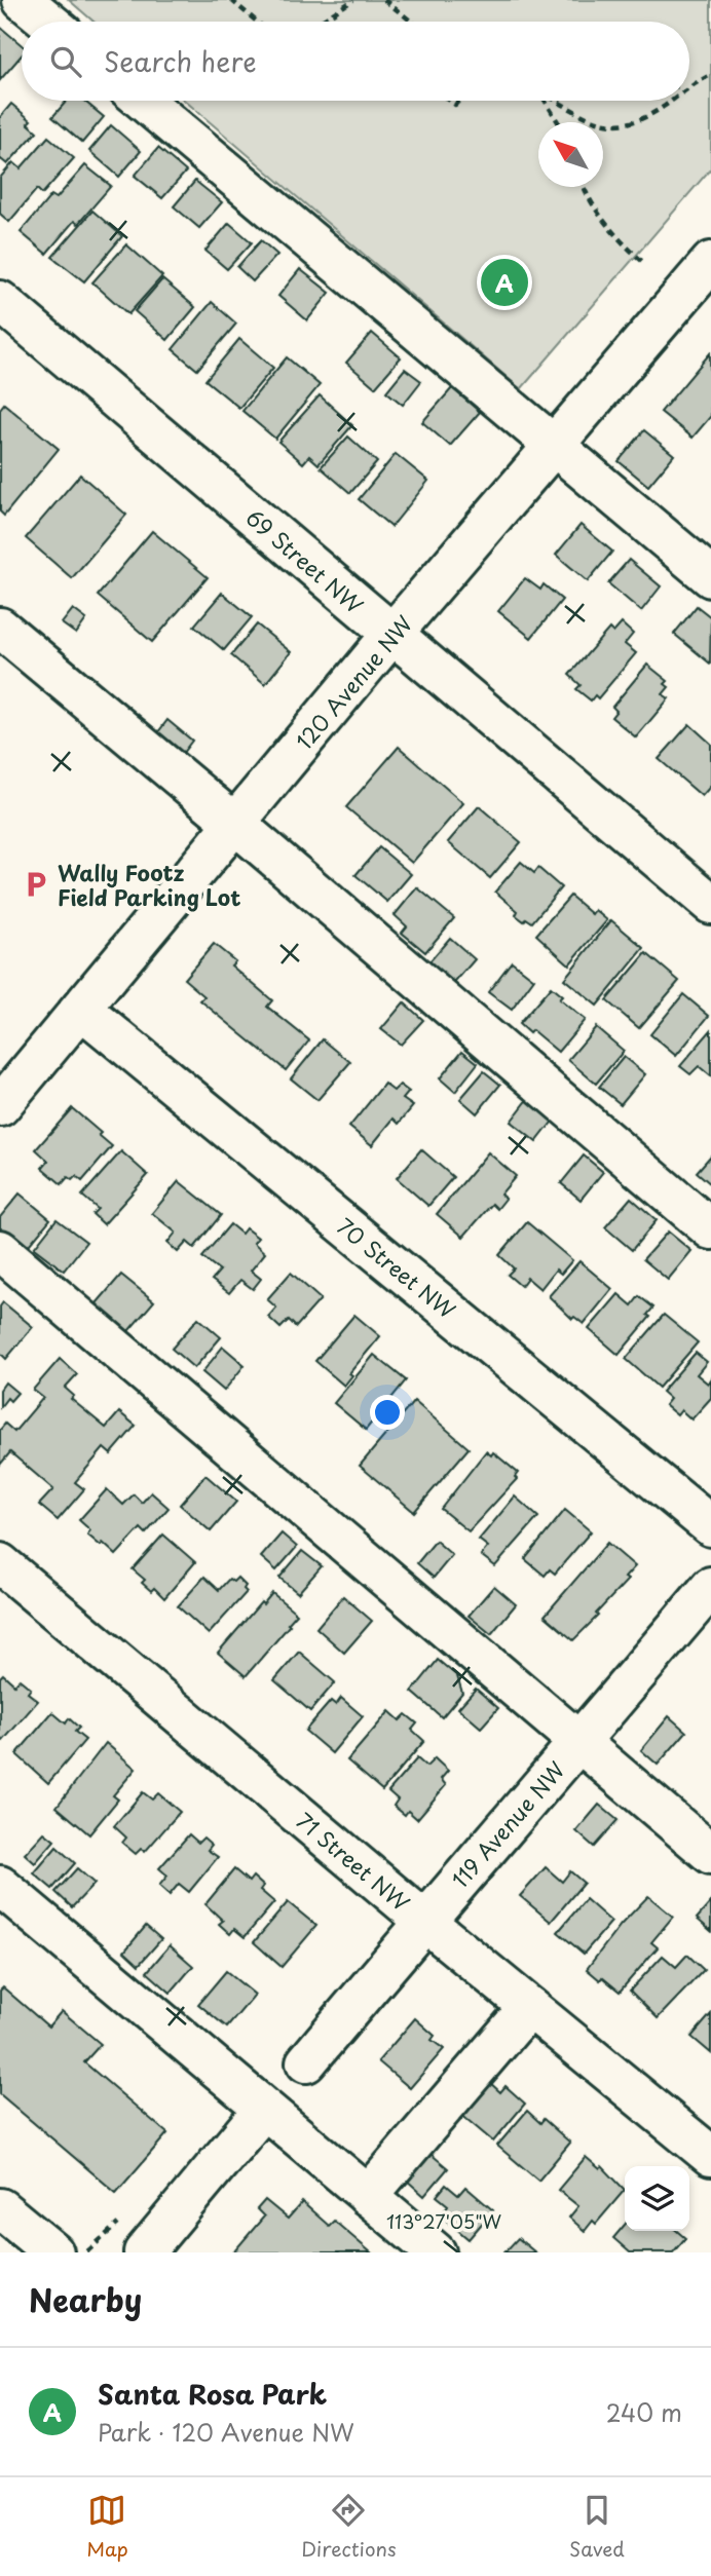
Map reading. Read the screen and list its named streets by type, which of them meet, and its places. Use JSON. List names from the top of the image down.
{
  "streets": {
    "street": [
      "69 Street NW",
      "120 Avenue NW",
      "70 Street NW",
      "119 Avenue NW",
      "71 Street NW"
    ]
  },
  "crossings": [
    ["69 Street NW", "120 Avenue NW"],
    ["120 Avenue NW", "70 Street NW"],
    ["119 Avenue NW", "71 Street NW"]
  ],
  "places": {
    "parking": ["Wally Footz Field Parking Lot"]
  },
  "north": "top left",
  "page": {
    "search": "Search here",
    "pins": "A",
    "heading": "Nearby",
    "list": [
      {
        "mark": "A",
        "name": "Santa Rosa Park",
        "note": "Park · 120 Avenue NW",
        "value": "240 m"
      }
    ],
    "nav": ["Map", "Directions", "Saved"]
  },
  "coordinates": ["113°27'05\"W"]
}
